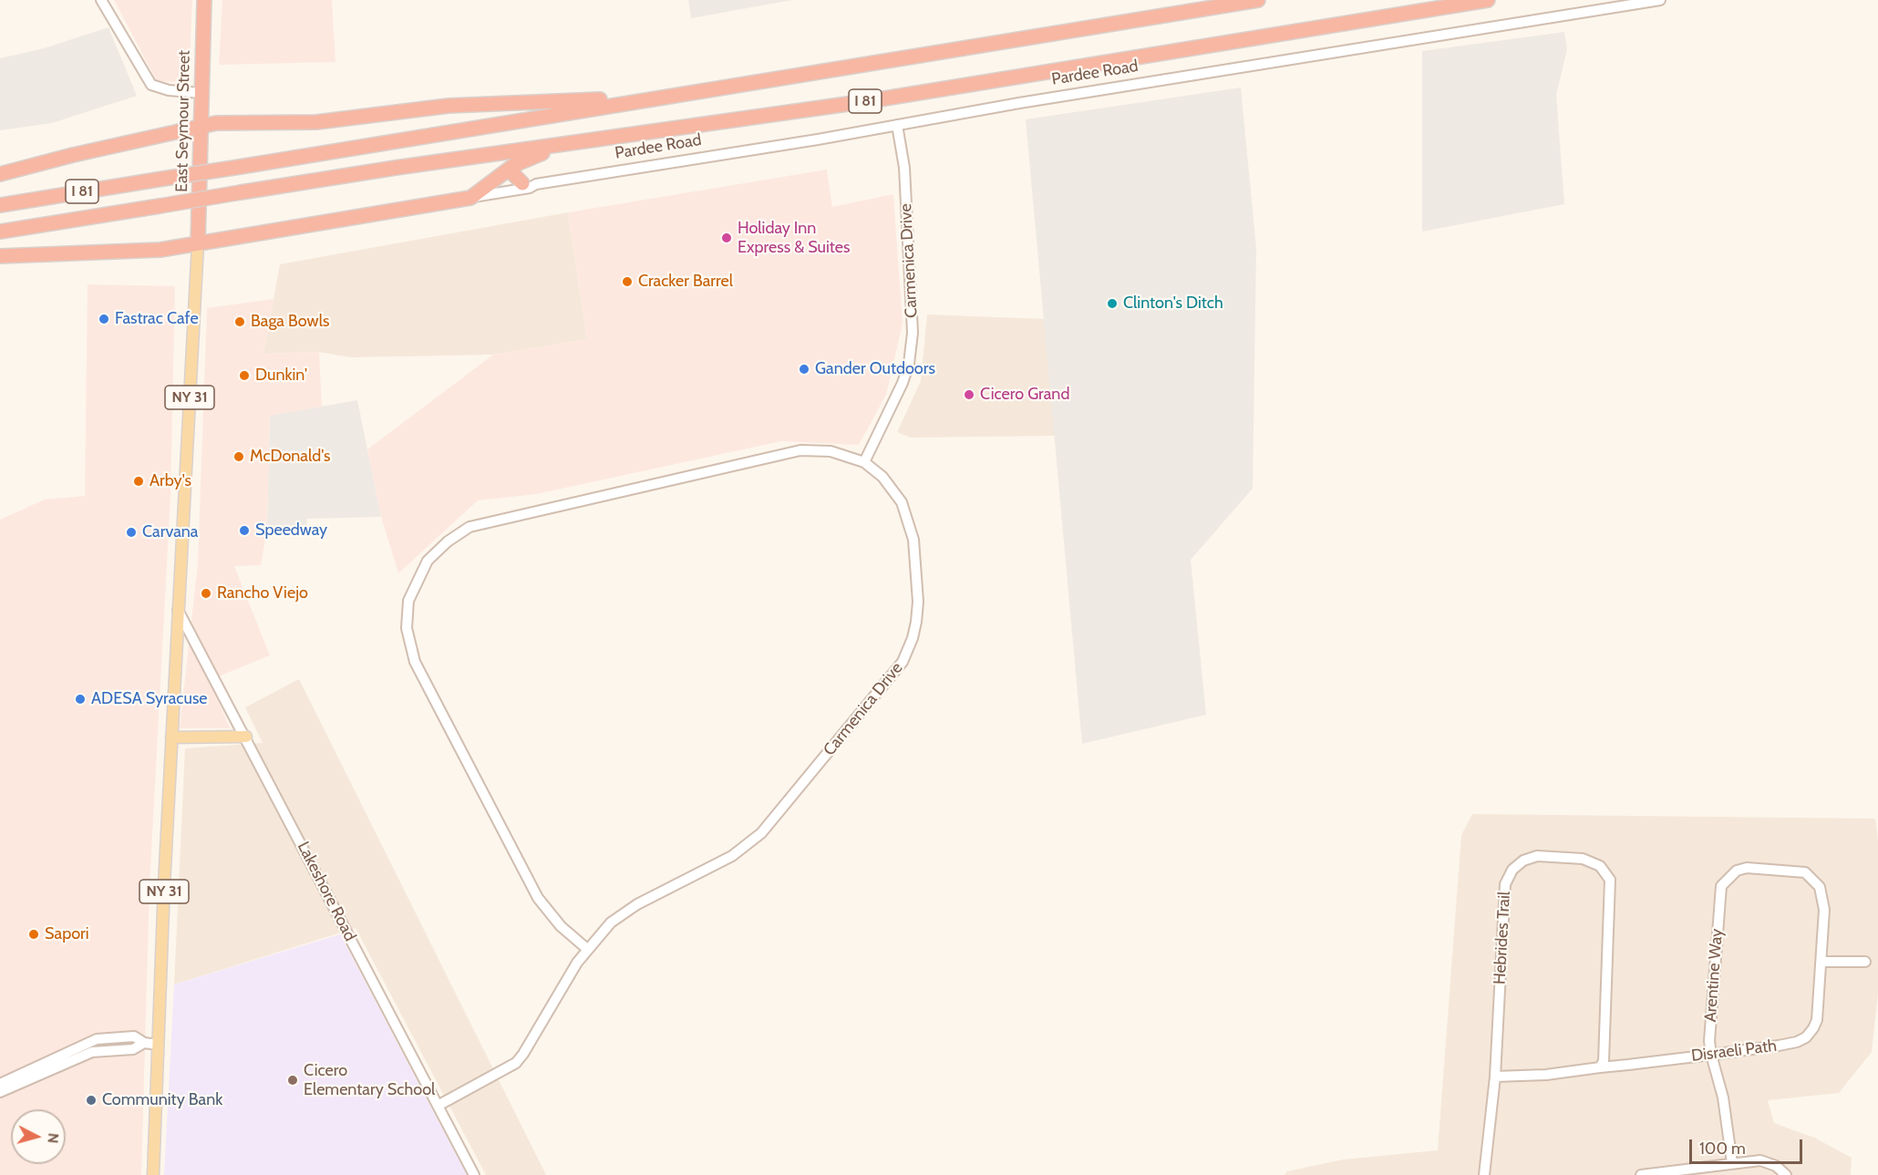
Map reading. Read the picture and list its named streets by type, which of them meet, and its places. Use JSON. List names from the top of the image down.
{
  "streets": {
    "highway": [
      "Pardee Road",
      "I 81",
      "East Seymour Street",
      "NY 31"
    ],
    "street": [
      "Carmenica Drive",
      "Lakeshore Road",
      "Hebrides Trail",
      "Arentine Way",
      "Disraeli Path"
    ]
  },
  "crossings": [
    ["Pardee Road", "East Seymour Street"],
    ["Pardee Road", "Carmenica Drive"],
    ["Pardee Road", "NY 31"],
    ["East Seymour Street", "NY 31"],
    ["Carmenica Drive", "Lakeshore Road"],
    ["NY 31", "Lakeshore Road"],
    ["Hebrides Trail", "Disraeli Path"],
    ["Arentine Way", "Disraeli Path"]
  ],
  "places": [
    "Holiday Inn Express & Suites",
    "Cracker Barrel",
    "Clinton's Ditch",
    "Fastrac Cafe",
    "Baga Bowls",
    "Gander Outdoors",
    "Dunkin'",
    "Cicero Grand",
    "McDonald's",
    "Arby's",
    "Speedway",
    "Carvana",
    "Rancho Viejo",
    "ADESA Syracuse",
    "Sapori",
    "Cicero Elementary School",
    "Community Bank"
  ],
  "scale_bar": "100 m",
  "north": "right"
}
